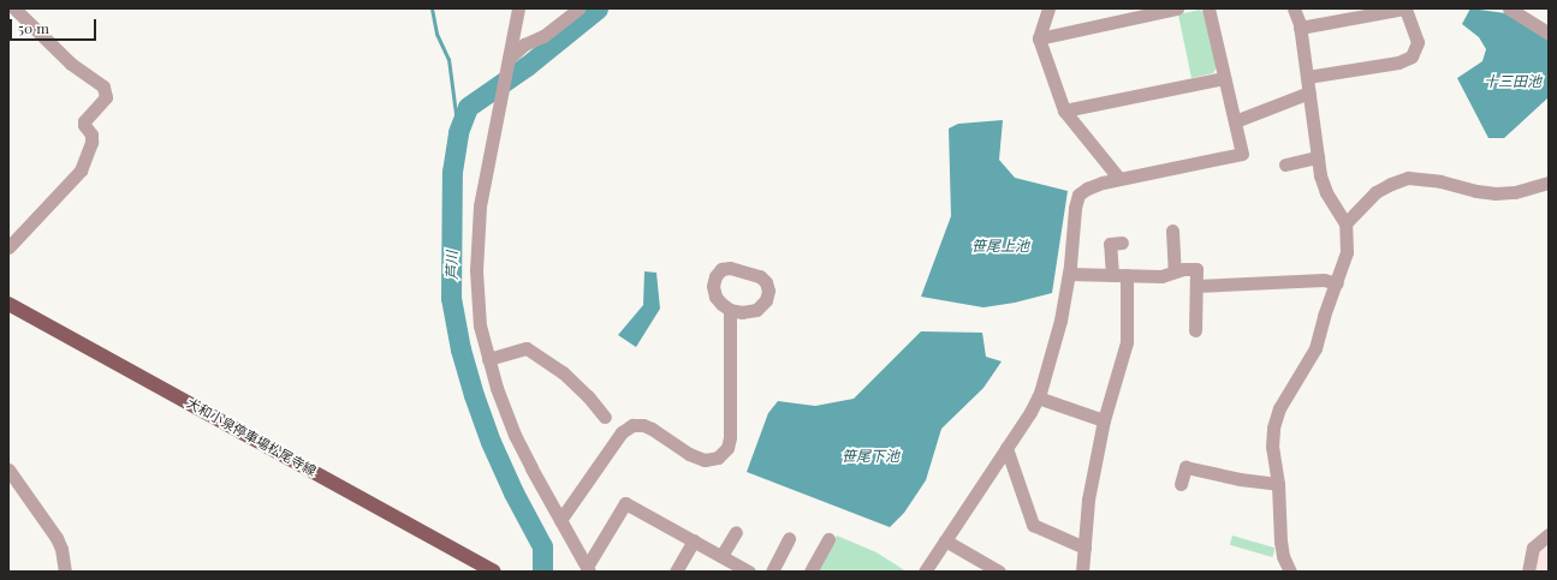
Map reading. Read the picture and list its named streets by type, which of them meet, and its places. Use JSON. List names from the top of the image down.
{
  "streets": {
    "main road": ["大和小泉停車場松尾寺線"]
  },
  "water": [
    "十三田池",
    "笹尾上池",
    "芦川",
    "笹尾下池"
  ],
  "scale_bar": "50 m"
}
